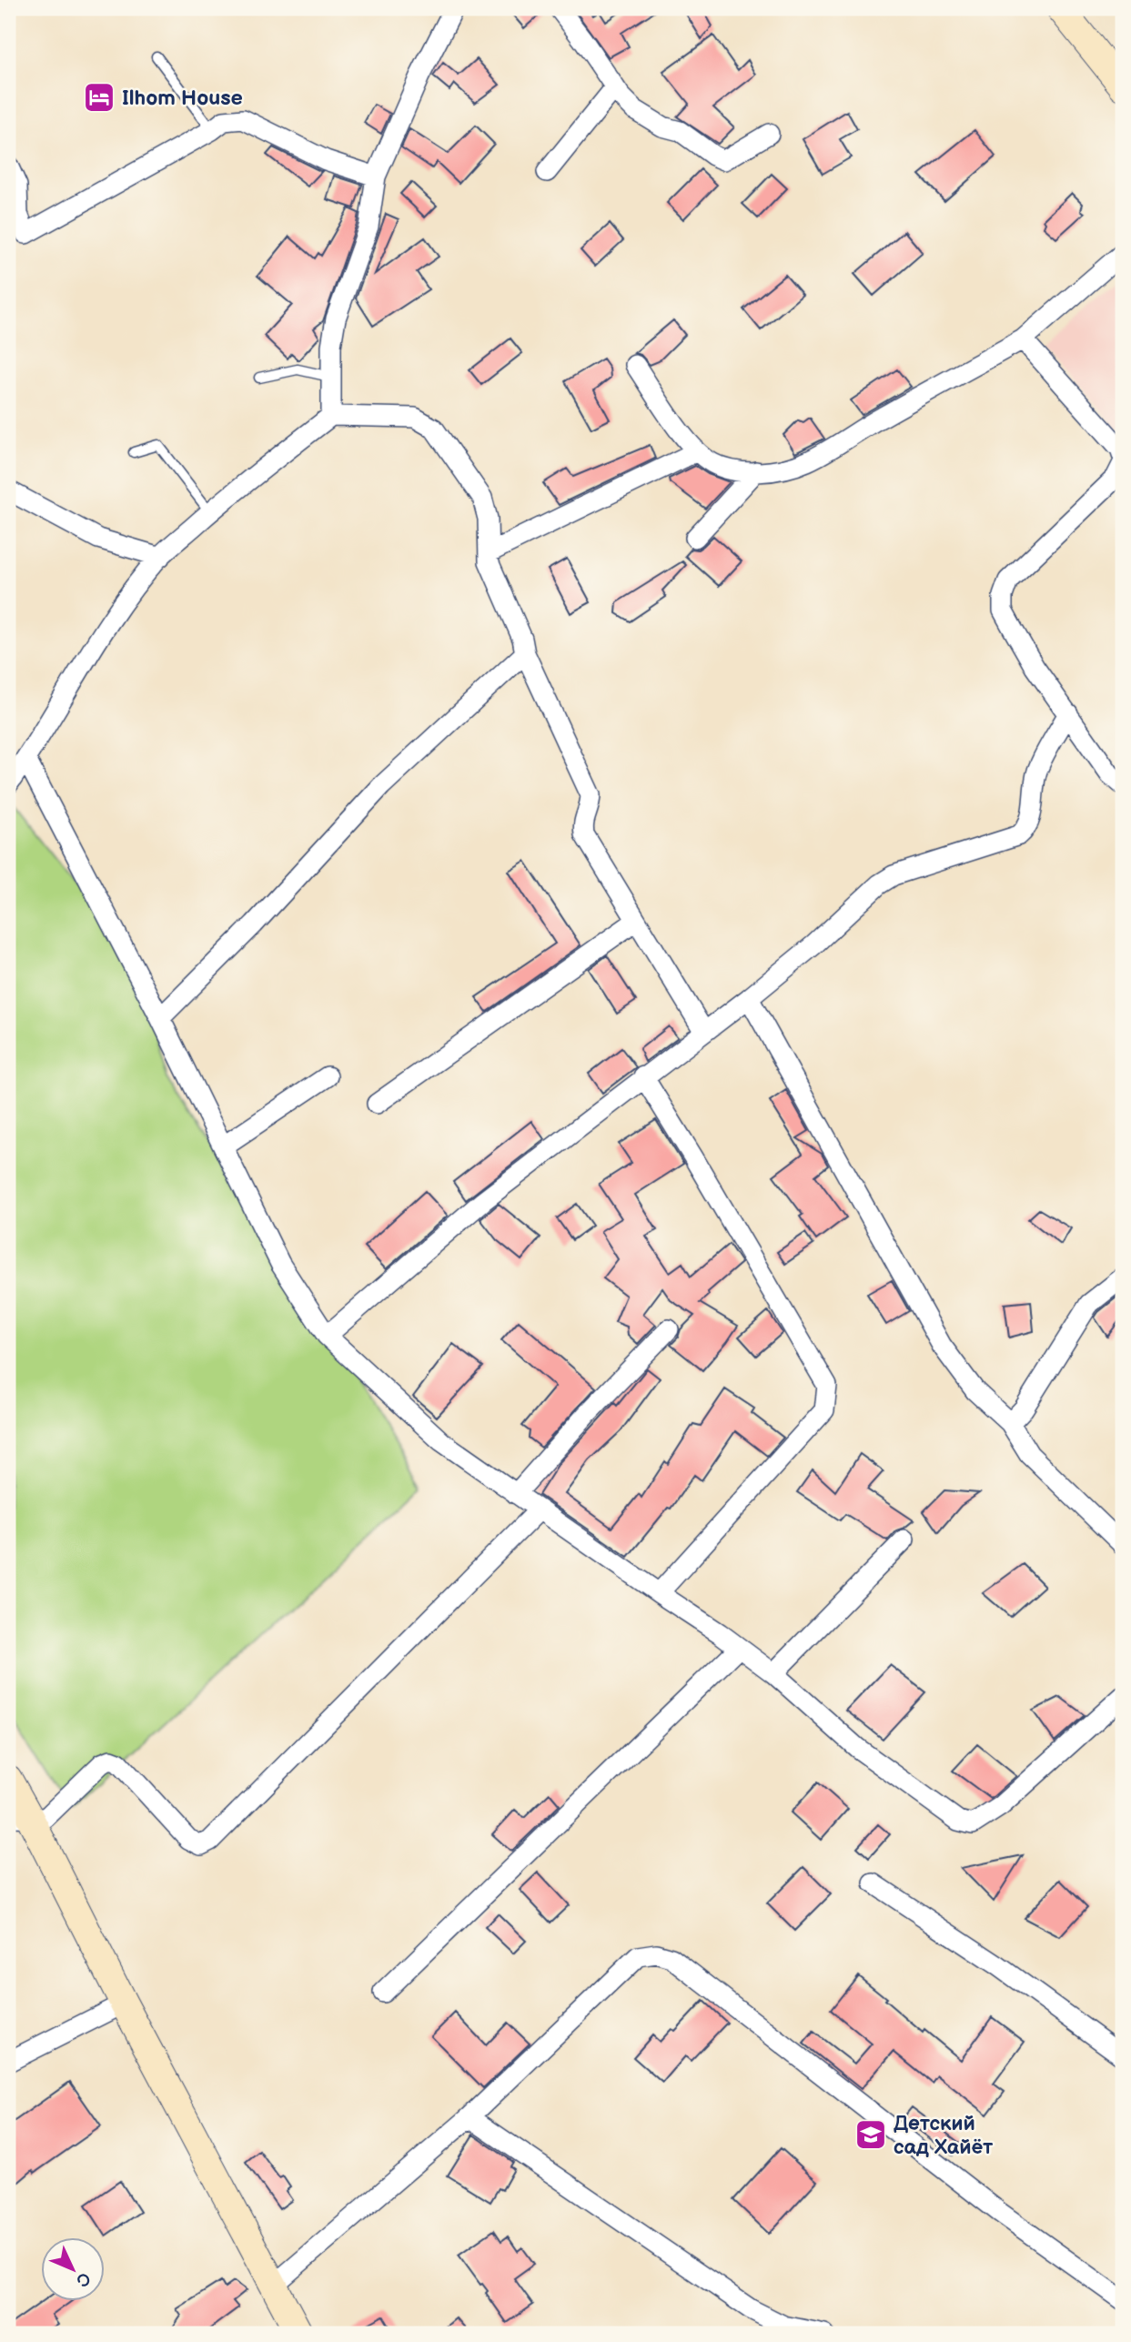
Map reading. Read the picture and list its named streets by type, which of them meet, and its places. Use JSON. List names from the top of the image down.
{
  "places": {
    "hotel": ["Ilhom House"],
    "school or university": ["Детский сад Хайёт"]
  },
  "north": "bottom right"
}
